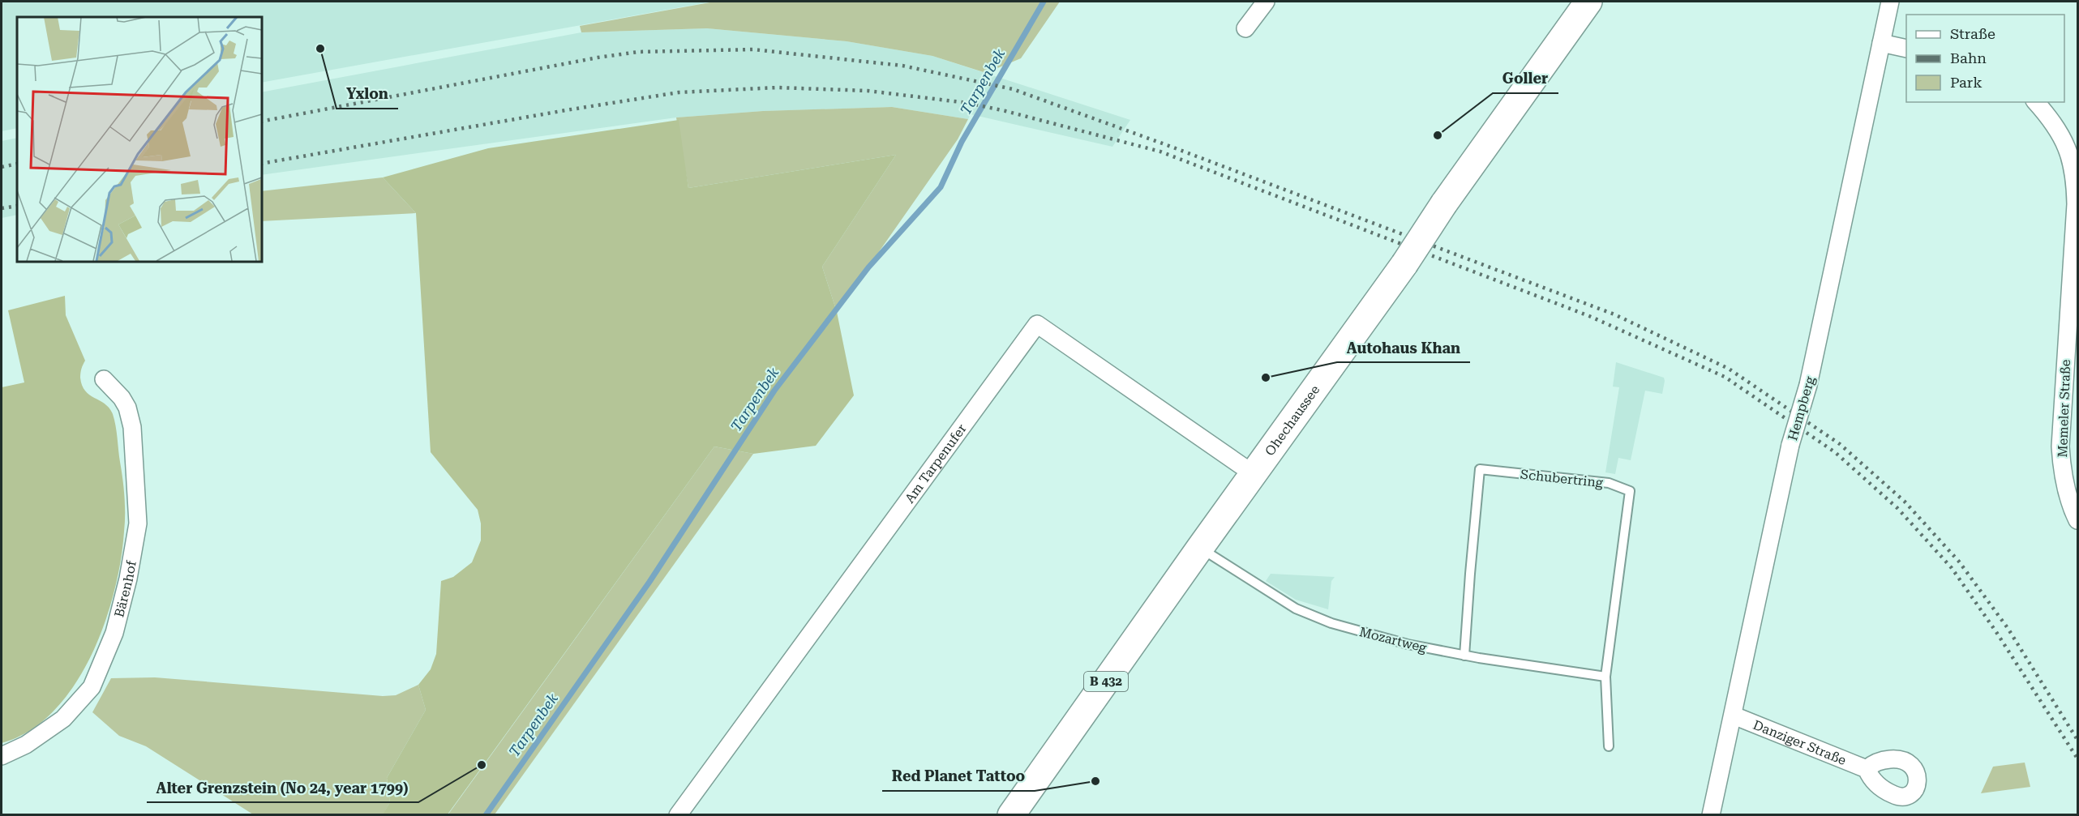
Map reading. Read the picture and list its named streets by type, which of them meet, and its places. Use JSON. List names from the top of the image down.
{
  "streets": {
    "main road": ["Ohechaussee", "B 432"],
    "street": [
      "Hempberg",
      "Memeler Straße",
      "Am Tarpenufer",
      "Bärenhof",
      "Danziger Straße"
    ],
    "lane": ["Schubertring", "Mozartweg"]
  },
  "crossings": [
    ["Hempberg", "Danziger Straße"],
    ["Ohechaussee", "Am Tarpenufer"],
    ["Ohechaussee", "Mozartweg"],
    ["Schubertring", "Mozartweg"]
  ],
  "water": ["Tarpenbek"],
  "places": [
    "Yxlon",
    "Goller",
    "Autohaus Khan",
    "Alter Grenzstein (No 24, year 1799)",
    "Red Planet Tattoo"
  ],
  "legend": ["Straße", "Bahn", "Park"]
}
